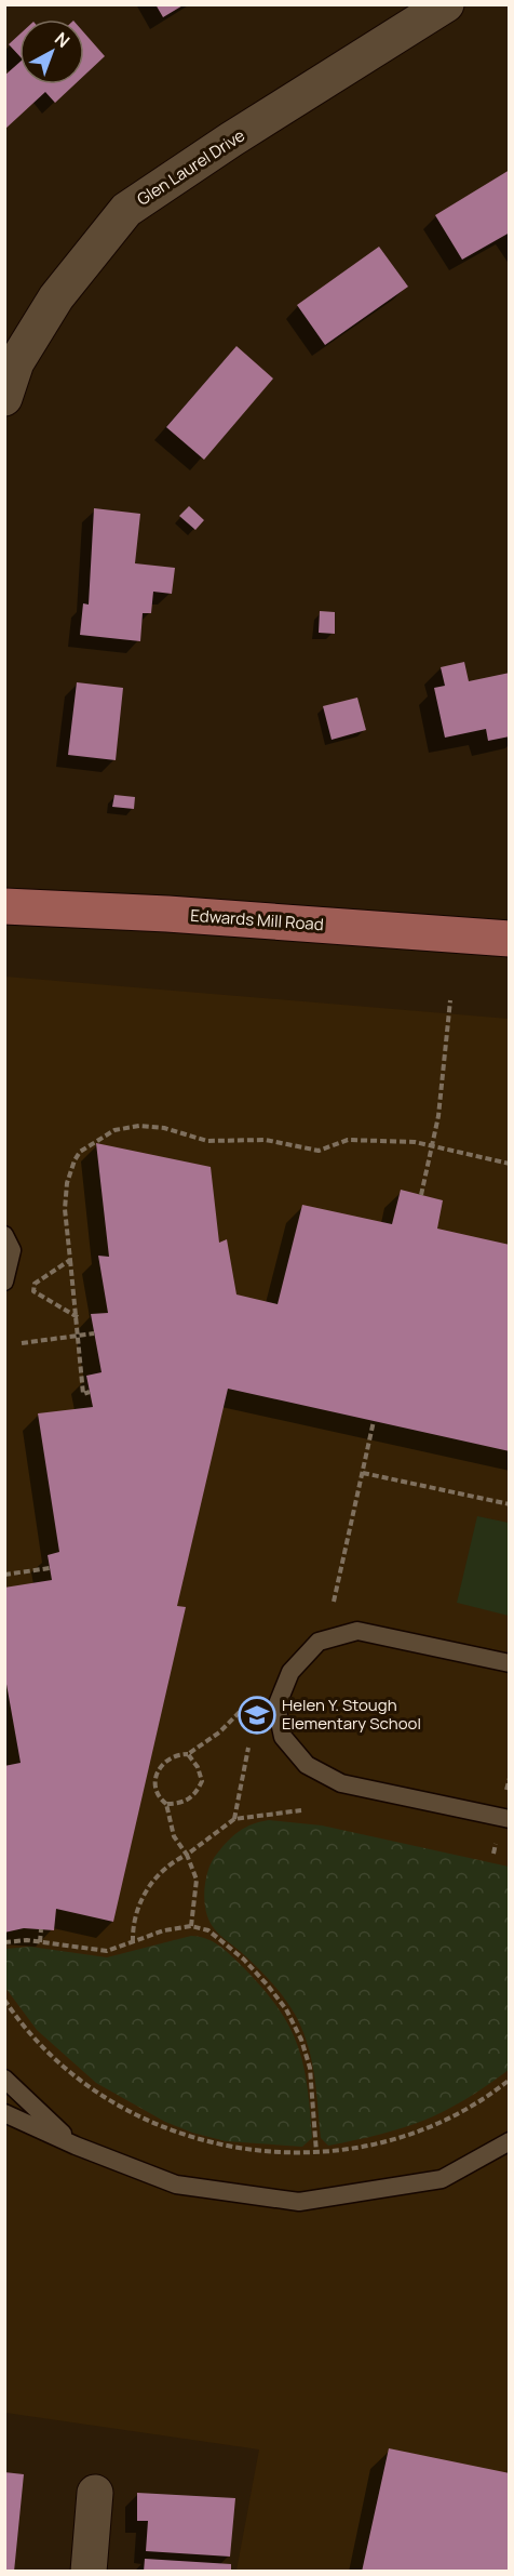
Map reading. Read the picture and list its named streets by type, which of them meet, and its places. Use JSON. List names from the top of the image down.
{
  "streets": {
    "main road": ["Edwards Mill Road"],
    "street": ["Glen Laurel Drive"]
  },
  "places": {
    "school or university": ["Helen Y. Stough Elementary School"]
  },
  "north": "top right"
}
